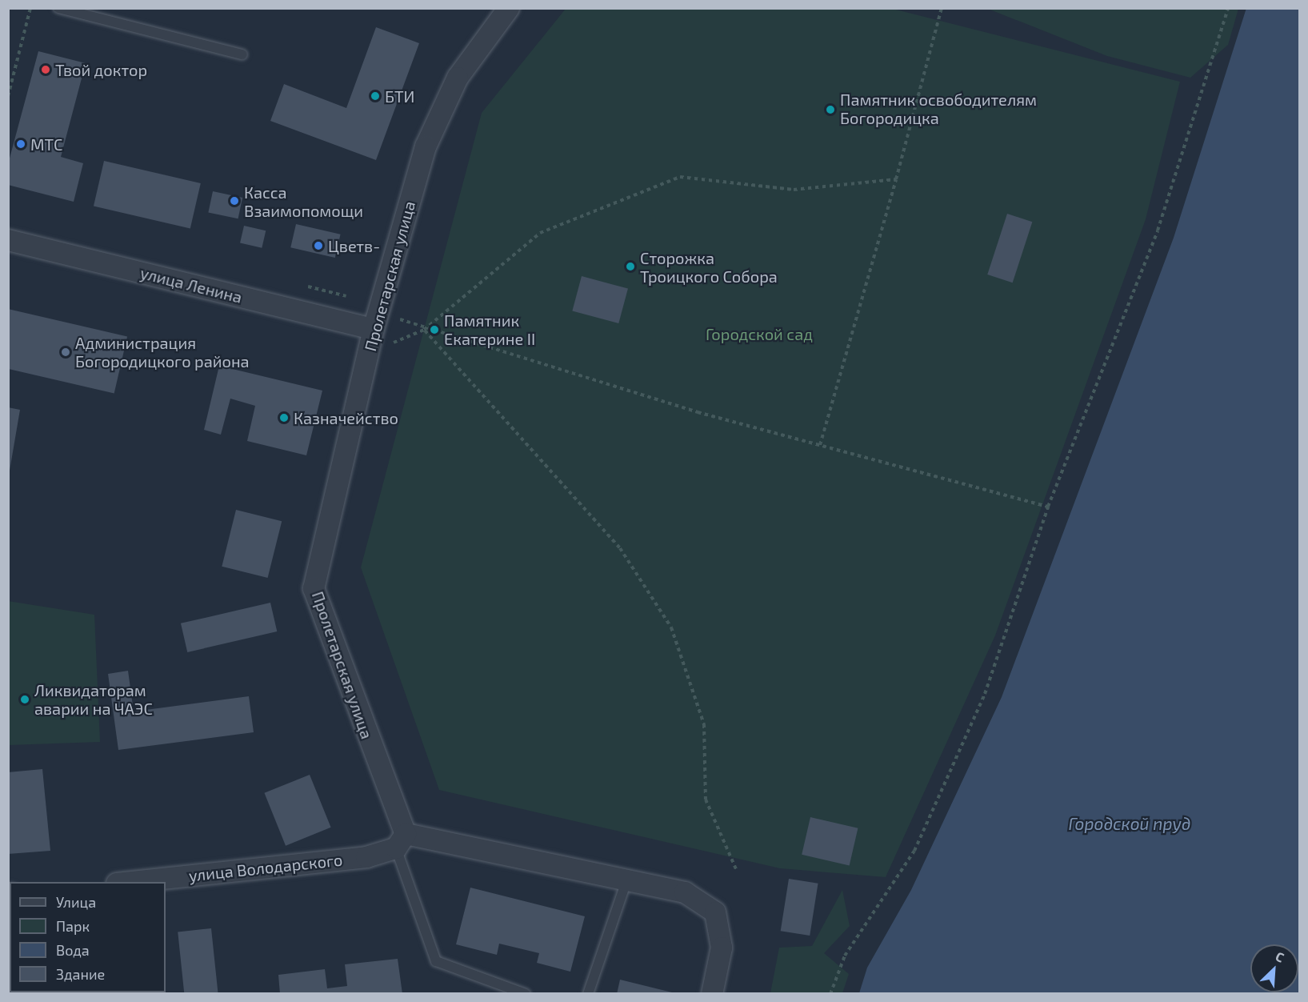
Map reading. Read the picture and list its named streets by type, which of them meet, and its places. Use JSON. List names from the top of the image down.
{
  "streets": {
    "street": ["Пролетарская улица", "улица Ленина", "улица Володарского"]
  },
  "crossings": [
    ["Пролетарская улица", "улица Ленина"],
    ["Пролетарская улица", "улица Володарского"]
  ],
  "water": ["Городской пруд"],
  "parks": ["Городской сад"],
  "places": [
    "Твой доктор",
    "БТИ",
    "Памятник освободителям Богородицка",
    "МТС",
    "Касса Взаимопомощи",
    "Цветв-",
    "Сторожка Троицкого Собора",
    "Памятник Екатерине II",
    "Администрация Богородицкого района",
    "Казначейство",
    "Ликвидаторам аварии на ЧАЭС"
  ],
  "legend": [
    "Улица",
    "Парк",
    "Вода",
    "Здание"
  ],
  "north": "top right"
}
